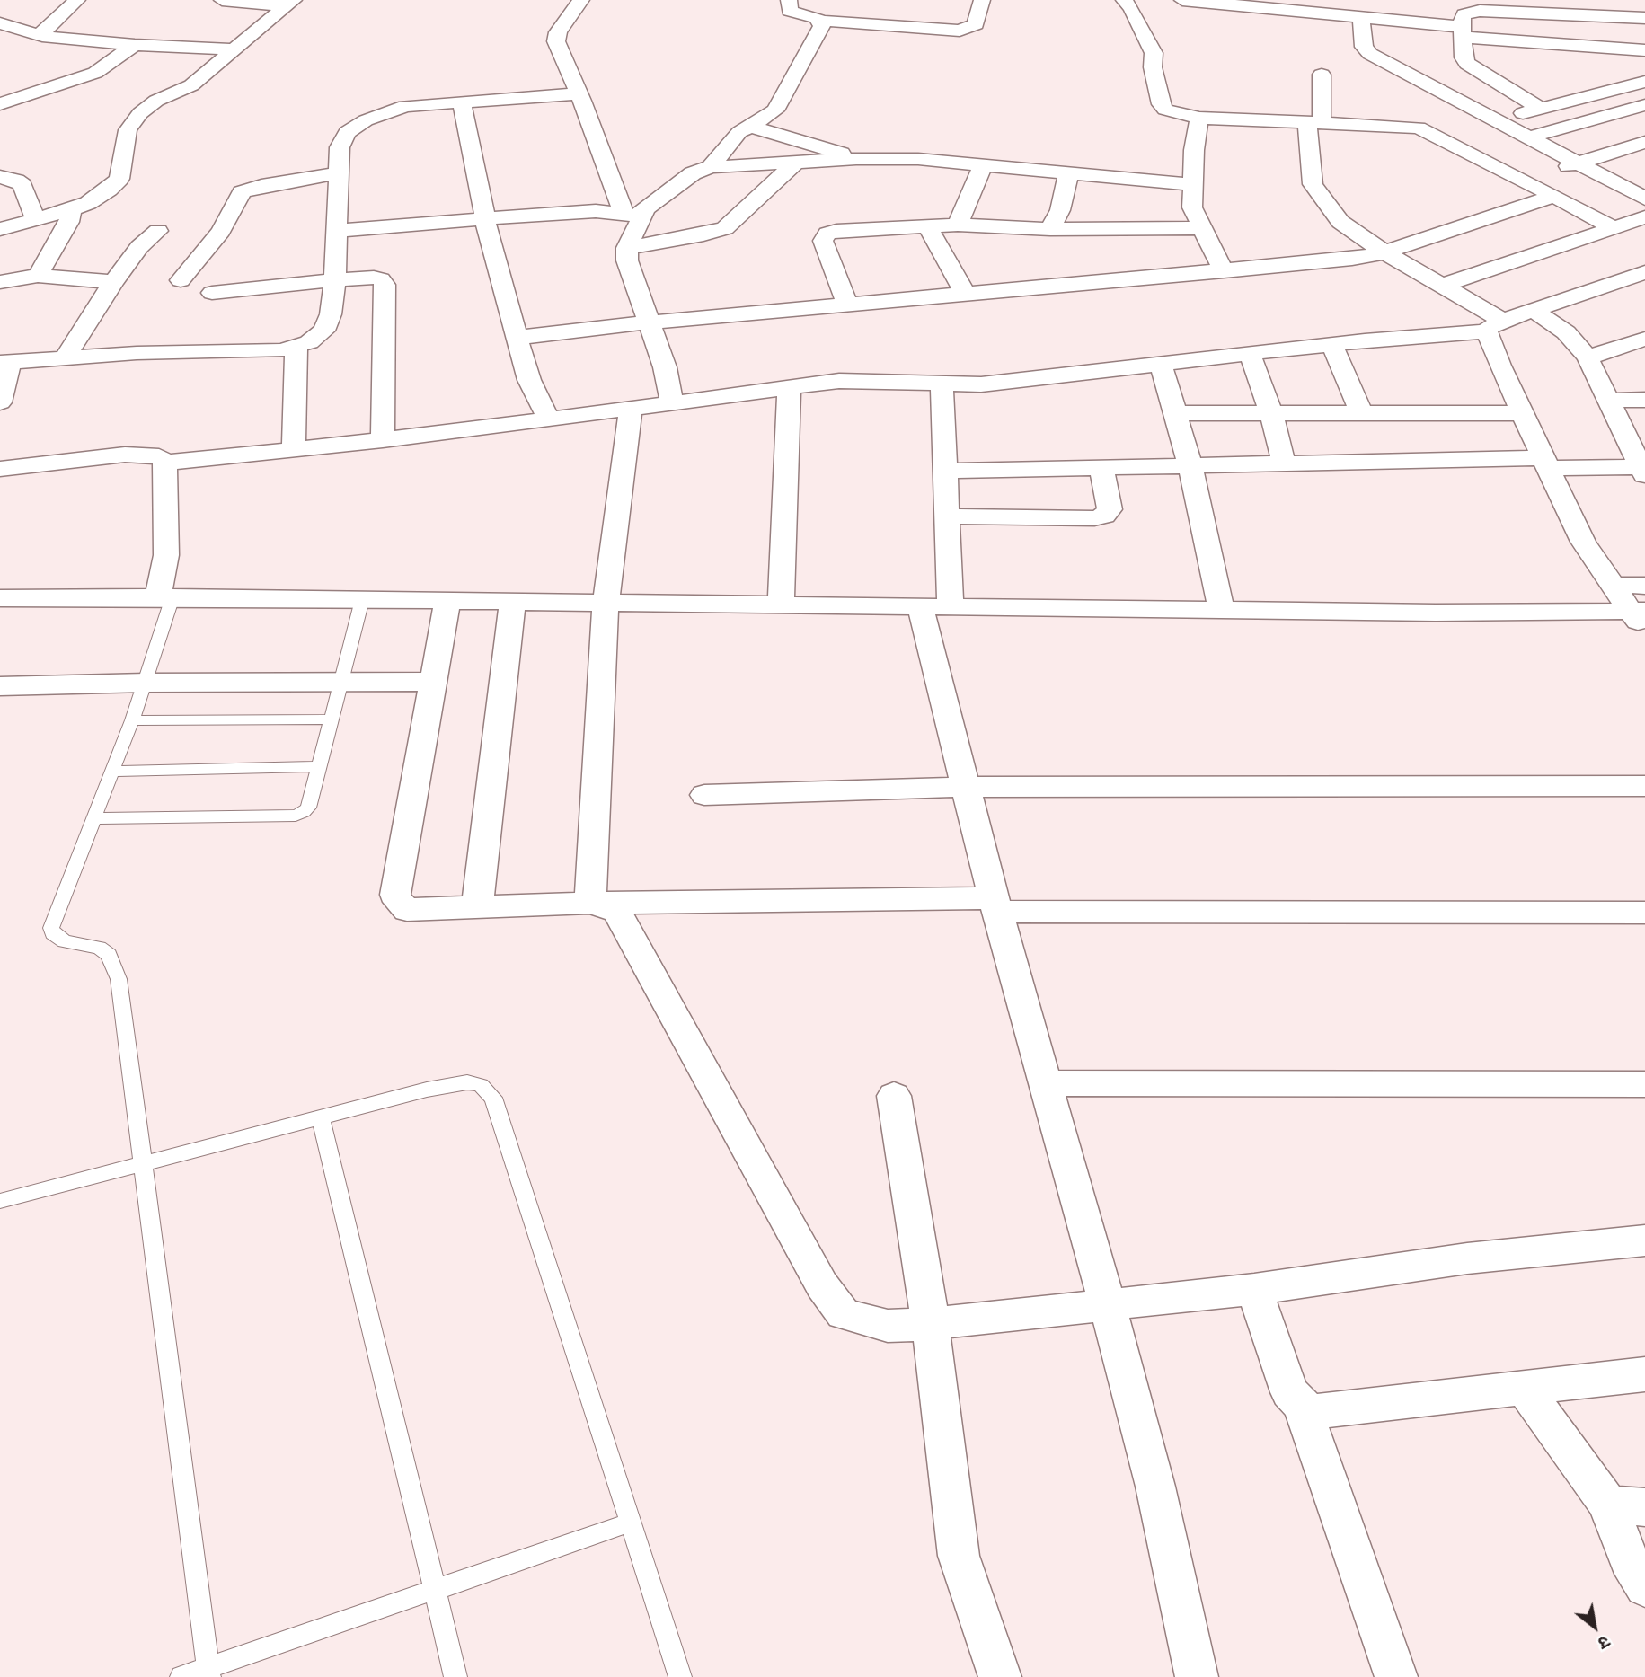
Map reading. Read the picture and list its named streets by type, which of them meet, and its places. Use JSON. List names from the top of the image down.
{
  "north": "bottom right"
}
